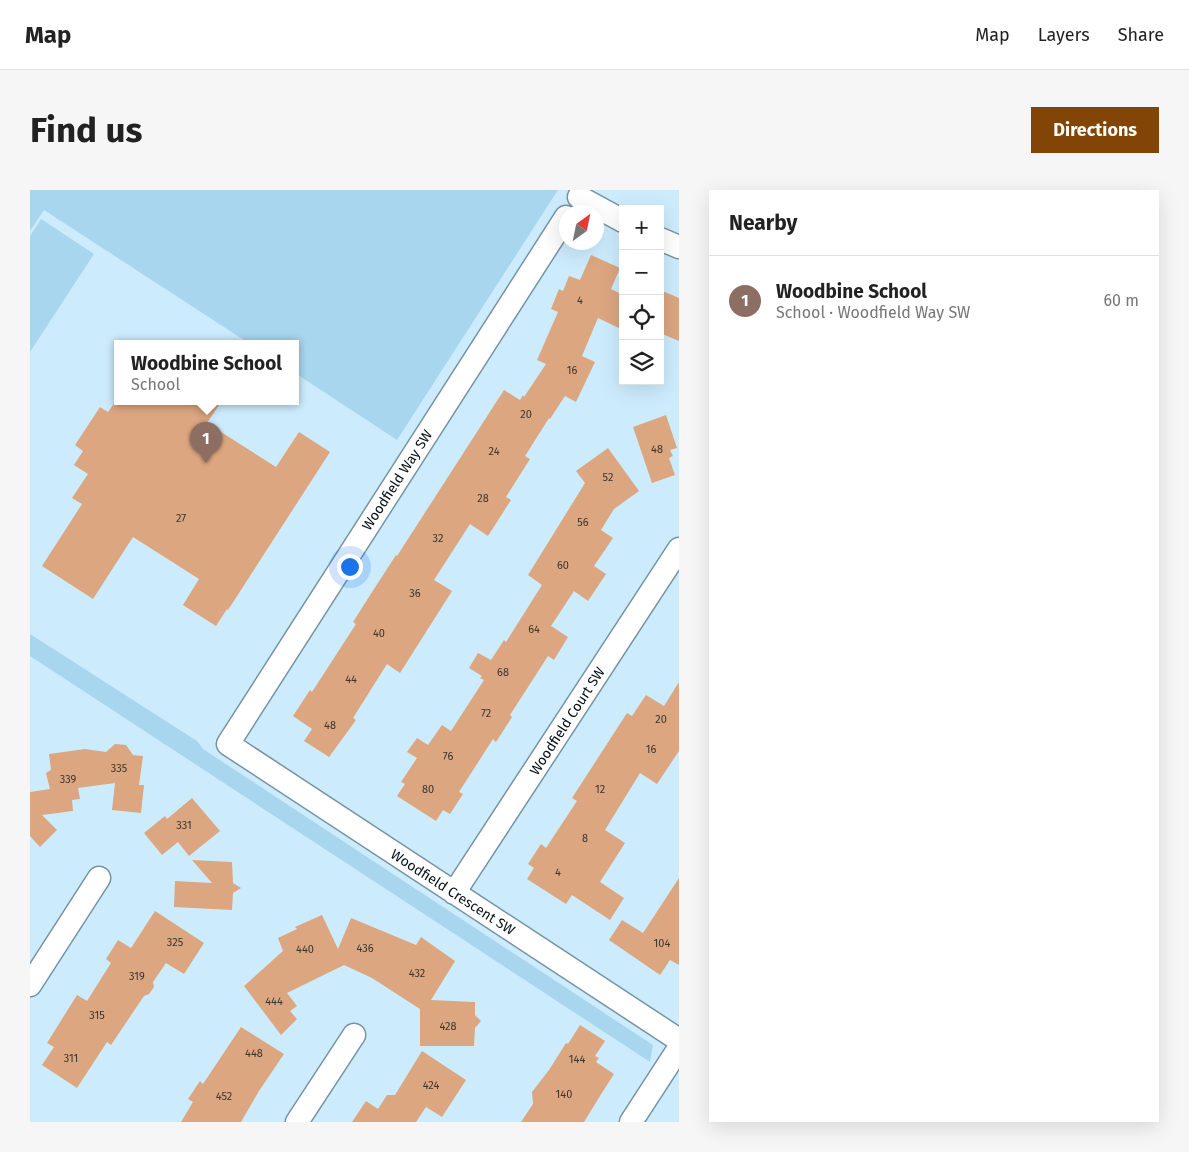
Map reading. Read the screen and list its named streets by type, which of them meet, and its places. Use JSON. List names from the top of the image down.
{
  "streets": {
    "street": ["Woodfield Way SW", "Woodfield Court SW", "Woodfield Crescent SW"]
  },
  "crossings": [
    ["Woodfield Way SW", "Woodfield Crescent SW"],
    ["Woodfield Court SW", "Woodfield Crescent SW"]
  ],
  "house_numbers": [
    "4",
    "16",
    "20",
    "48",
    "24",
    "52",
    "28",
    "27",
    "56",
    "32",
    "60",
    "36",
    "64",
    "40",
    "68",
    "44",
    "72",
    "20",
    "48",
    "16",
    "76",
    "335",
    "339",
    "80",
    "12",
    "331",
    "8",
    "4",
    "325",
    "104",
    "436",
    "440",
    "432",
    "319",
    "444",
    "315",
    "428",
    "448",
    "311",
    "144",
    "424",
    "140",
    "452"
  ],
  "north": "top right",
  "page": {
    "header": "Map",
    "nav": ["Map", "Layers", "Share"],
    "buttons": "Directions",
    "title": "Find us",
    "heading": "Nearby",
    "map_buttons": ["+", "−"],
    "list": [
      {
        "mark": "1",
        "name": "Woodbine School",
        "note": "School · Woodfield Way SW",
        "value": "60 m"
      }
    ],
    "popup": ["Woodbine School", "School"],
    "pins": "1"
  }
}
